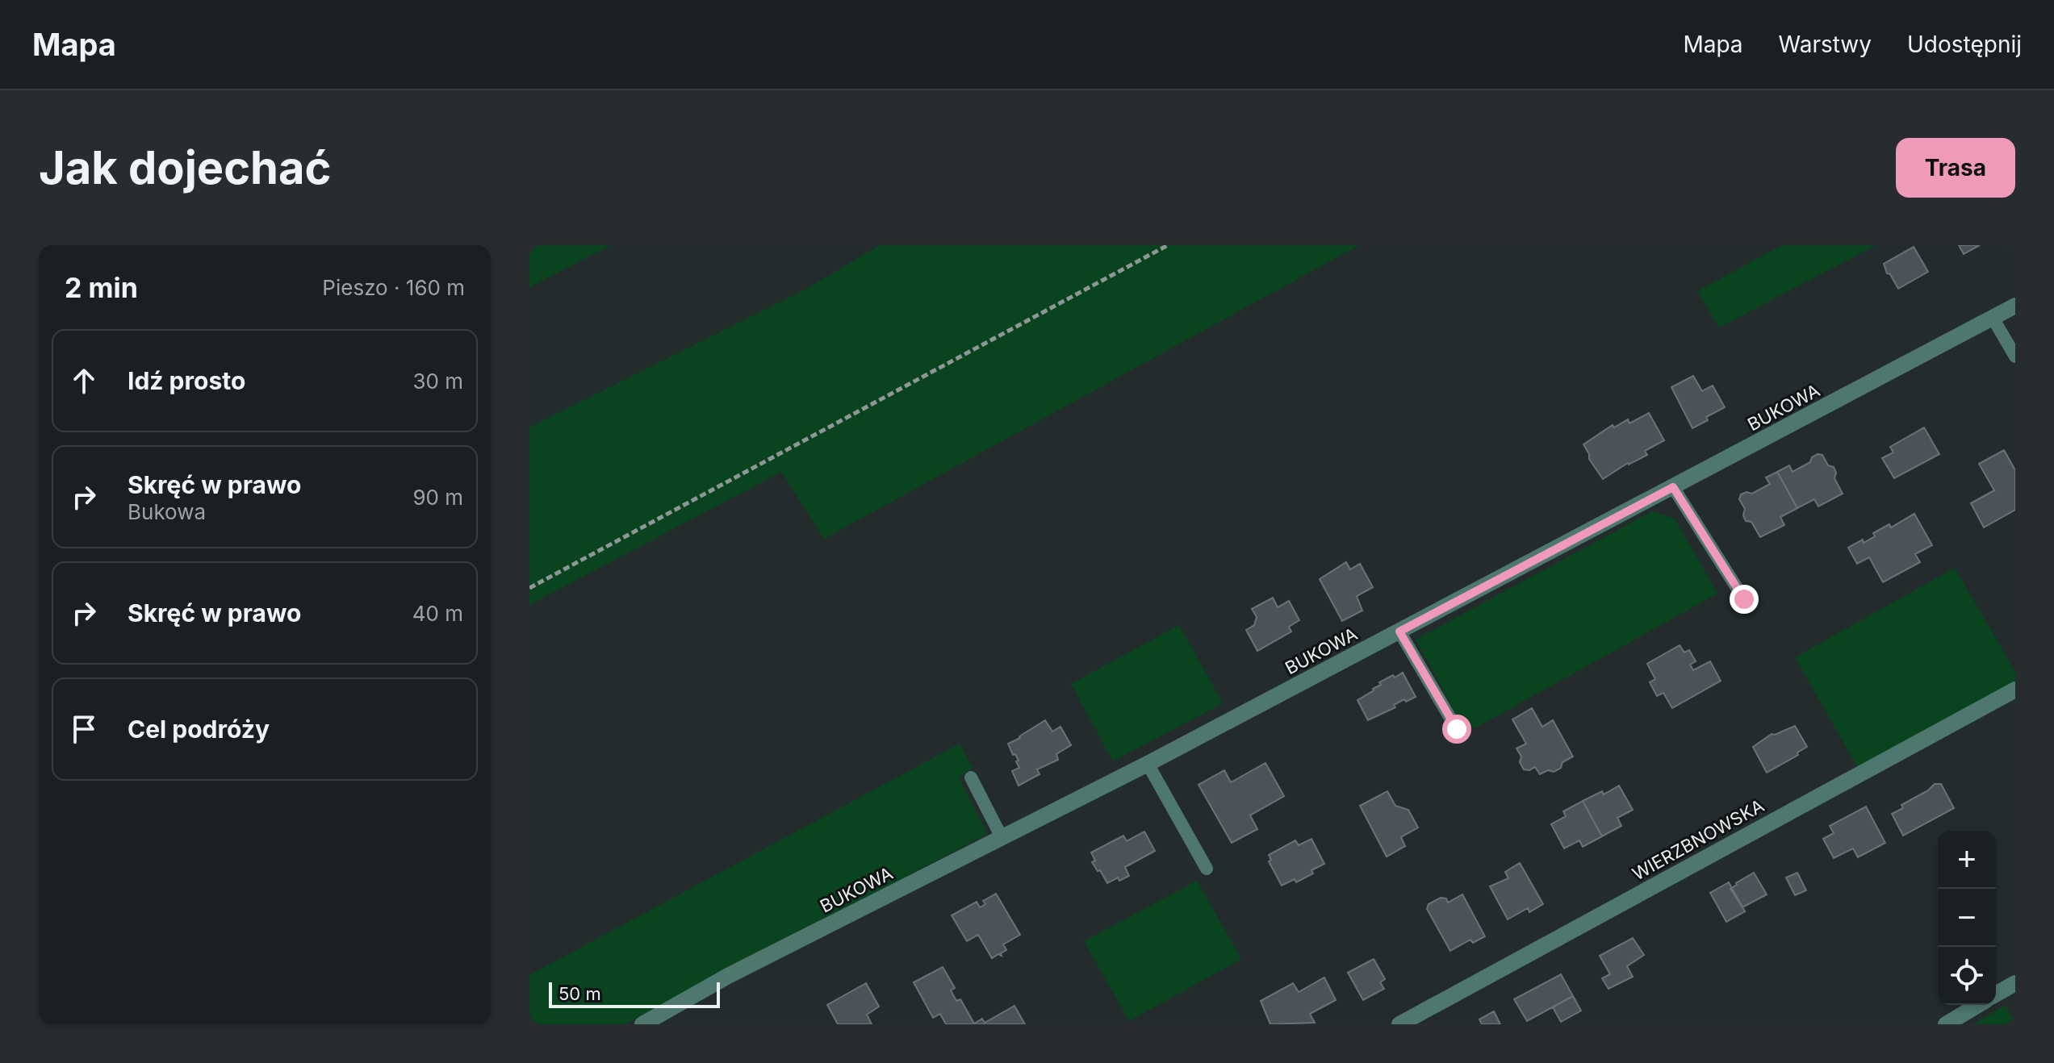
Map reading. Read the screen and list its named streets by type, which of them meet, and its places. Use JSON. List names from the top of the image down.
{
  "streets": {
    "street": ["BUKOWA", "WIERZBNOWSKA"]
  },
  "scale_bar": "50 m",
  "page": {
    "header": "Mapa",
    "nav": ["Mapa", "Warstwy", "Udostępnij"],
    "buttons": "Trasa",
    "title": "Jak dojechać",
    "heading": ["2 min", "Pieszo · 160 m"],
    "list": [
      ["Idź prosto", "30 m"],
      ["Skręć w prawo", "Bukowa", "90 m"],
      ["Skręć w prawo", "40 m"],
      "Cel podróży"
    ],
    "map_buttons": ["+", "−"],
    "scale": "50 m"
  }
}
